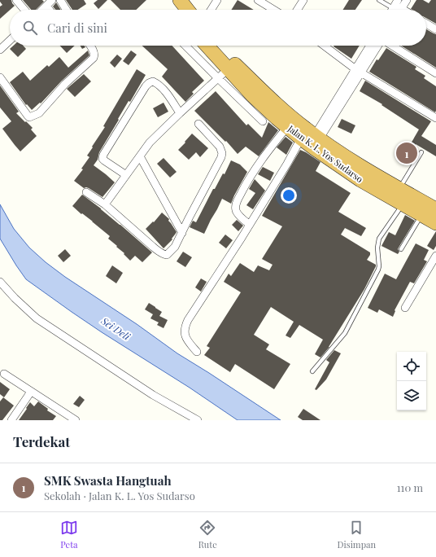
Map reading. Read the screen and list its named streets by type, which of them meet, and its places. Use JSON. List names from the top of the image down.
{
  "streets": {
    "highway": ["Jalan K. L. Yos Sudarso"]
  },
  "water": ["Sei Deli"],
  "page": {
    "search": "Cari di sini",
    "pins": "1",
    "heading": "Terdekat",
    "list": [
      {
        "mark": "1",
        "name": "SMK Swasta Hangtuah",
        "note": "Sekolah · Jalan K. L. Yos Sudarso",
        "value": "110 m"
      }
    ],
    "nav": ["Peta", "Rute", "Disimpan"]
  }
}
